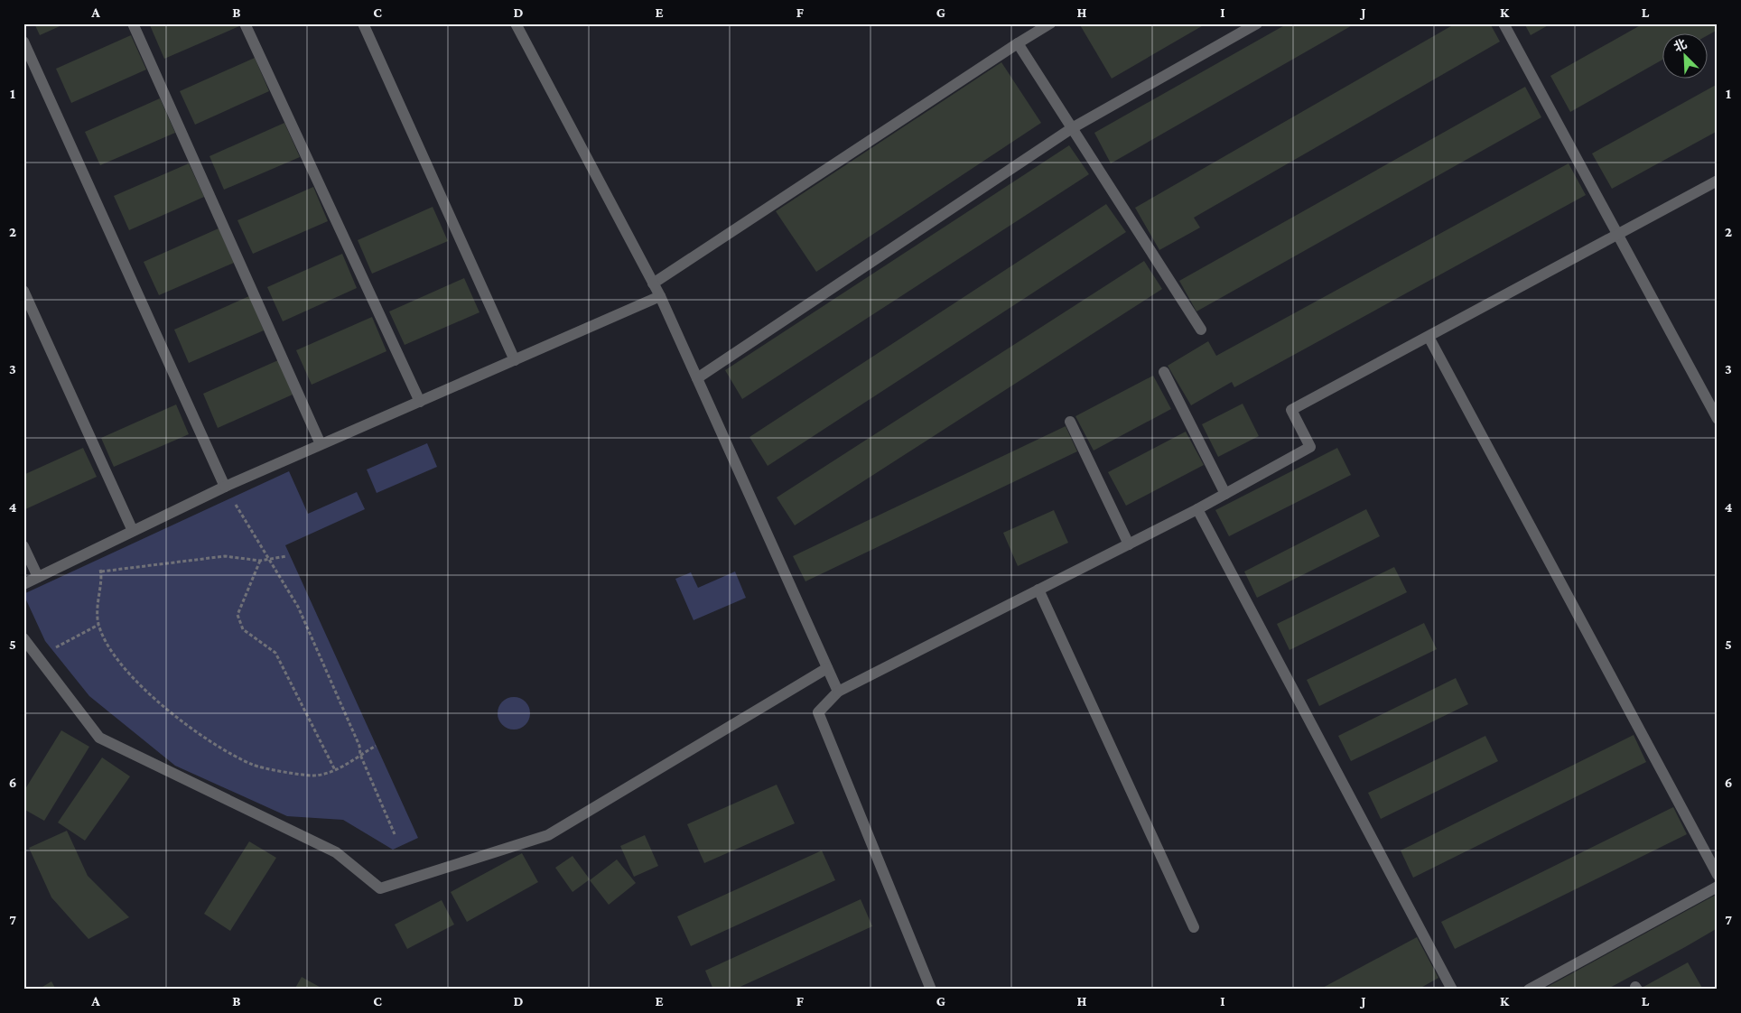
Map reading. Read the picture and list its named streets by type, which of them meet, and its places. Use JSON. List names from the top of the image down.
{
  "north": "top left",
  "grid": {
    "columns": [
      "A",
      "B",
      "C",
      "D",
      "E",
      "F",
      "G",
      "H",
      "I",
      "J",
      "K",
      "L"
    ],
    "rows": [
      "1",
      "2",
      "3",
      "4",
      "5",
      "6",
      "7"
    ]
  }
}
